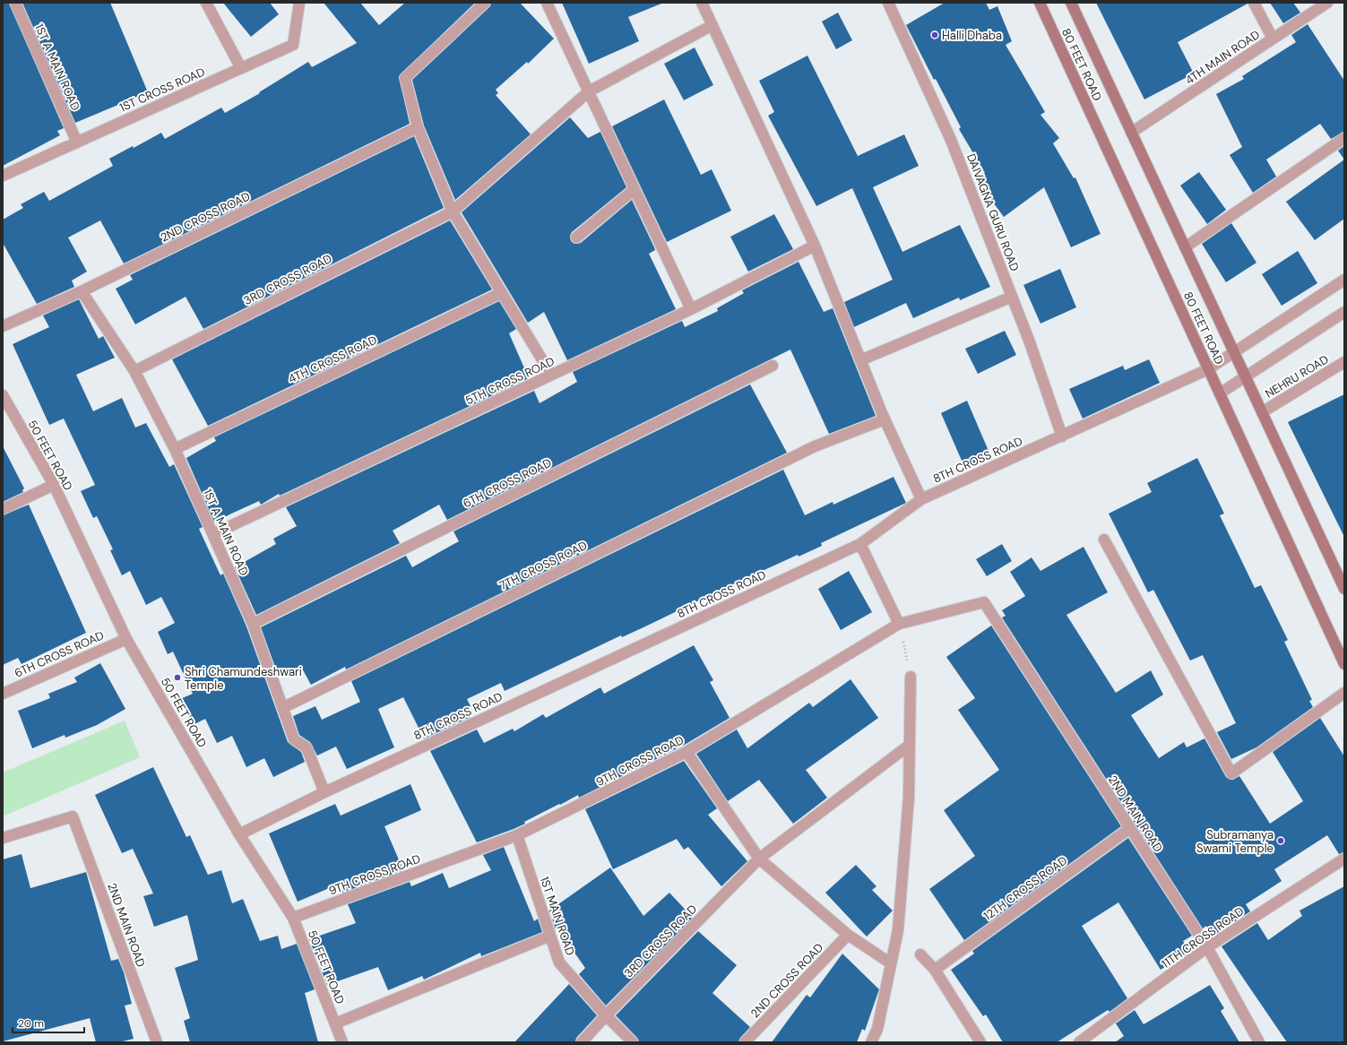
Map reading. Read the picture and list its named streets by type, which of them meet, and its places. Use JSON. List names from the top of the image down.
{
  "streets": {
    "main road": ["80 FEET ROAD"],
    "street": [
      "4TH MAIN ROAD",
      "1ST A MAIN ROAD",
      "1ST CROSS ROAD",
      "DAIVAGNA GURU ROAD",
      "2ND CROSS ROAD",
      "3RD CROSS ROAD",
      "4TH CROSS ROAD",
      "NEHRU ROAD",
      "5TH CROSS ROAD",
      "50 FEET ROAD",
      "8TH CROSS ROAD",
      "6TH CROSS ROAD",
      "7TH CROSS ROAD",
      "9TH CROSS ROAD",
      "2ND MAIN ROAD",
      "12TH CROSS ROAD",
      "1ST MAIN ROAD",
      "11TH CROSS ROAD"
    ]
  },
  "crossings": [
    ["4TH MAIN ROAD", "80 FEET ROAD"],
    ["80 FEET ROAD", "NEHRU ROAD"],
    ["80 FEET ROAD", "8TH CROSS ROAD"],
    ["1ST A MAIN ROAD", "1ST CROSS ROAD"],
    ["1ST A MAIN ROAD", "2ND CROSS ROAD"],
    ["1ST A MAIN ROAD", "3RD CROSS ROAD"],
    ["1ST A MAIN ROAD", "4TH CROSS ROAD"],
    ["1ST A MAIN ROAD", "5TH CROSS ROAD"],
    ["1ST A MAIN ROAD", "8TH CROSS ROAD"],
    ["1ST A MAIN ROAD", "6TH CROSS ROAD"],
    ["1ST A MAIN ROAD", "7TH CROSS ROAD"],
    ["DAIVAGNA GURU ROAD", "8TH CROSS ROAD"],
    ["3RD CROSS ROAD", "1ST MAIN ROAD"],
    ["50 FEET ROAD", "8TH CROSS ROAD"],
    ["50 FEET ROAD", "6TH CROSS ROAD"],
    ["50 FEET ROAD", "9TH CROSS ROAD"],
    ["9TH CROSS ROAD", "2ND MAIN ROAD"],
    ["9TH CROSS ROAD", "1ST MAIN ROAD"],
    ["2ND MAIN ROAD", "12TH CROSS ROAD"],
    ["2ND MAIN ROAD", "11TH CROSS ROAD"]
  ],
  "places": ["Halli Dhaba", "Shri Chamundeshwari Temple", "Subramanya Swami Temple"],
  "scale_bar": "20 m"
}
